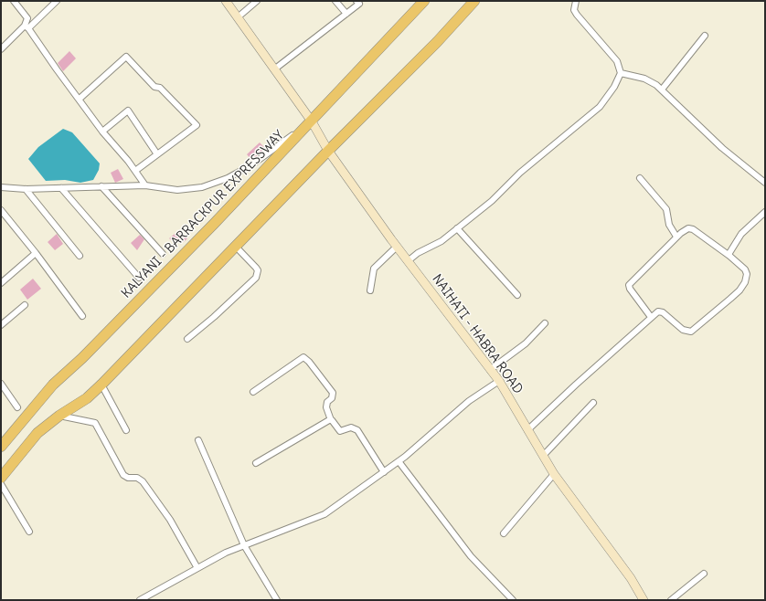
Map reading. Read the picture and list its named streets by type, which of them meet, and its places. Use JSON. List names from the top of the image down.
{
  "streets": {
    "highway": ["KALYANI - BARRACKPUR EXPRESSWAY"],
    "main road": ["NAIHATI - HABRA ROAD"]
  },
  "crossings": [
    ["KALYANI - BARRACKPUR EXPRESSWAY", "NAIHATI - HABRA ROAD"]
  ]
}
